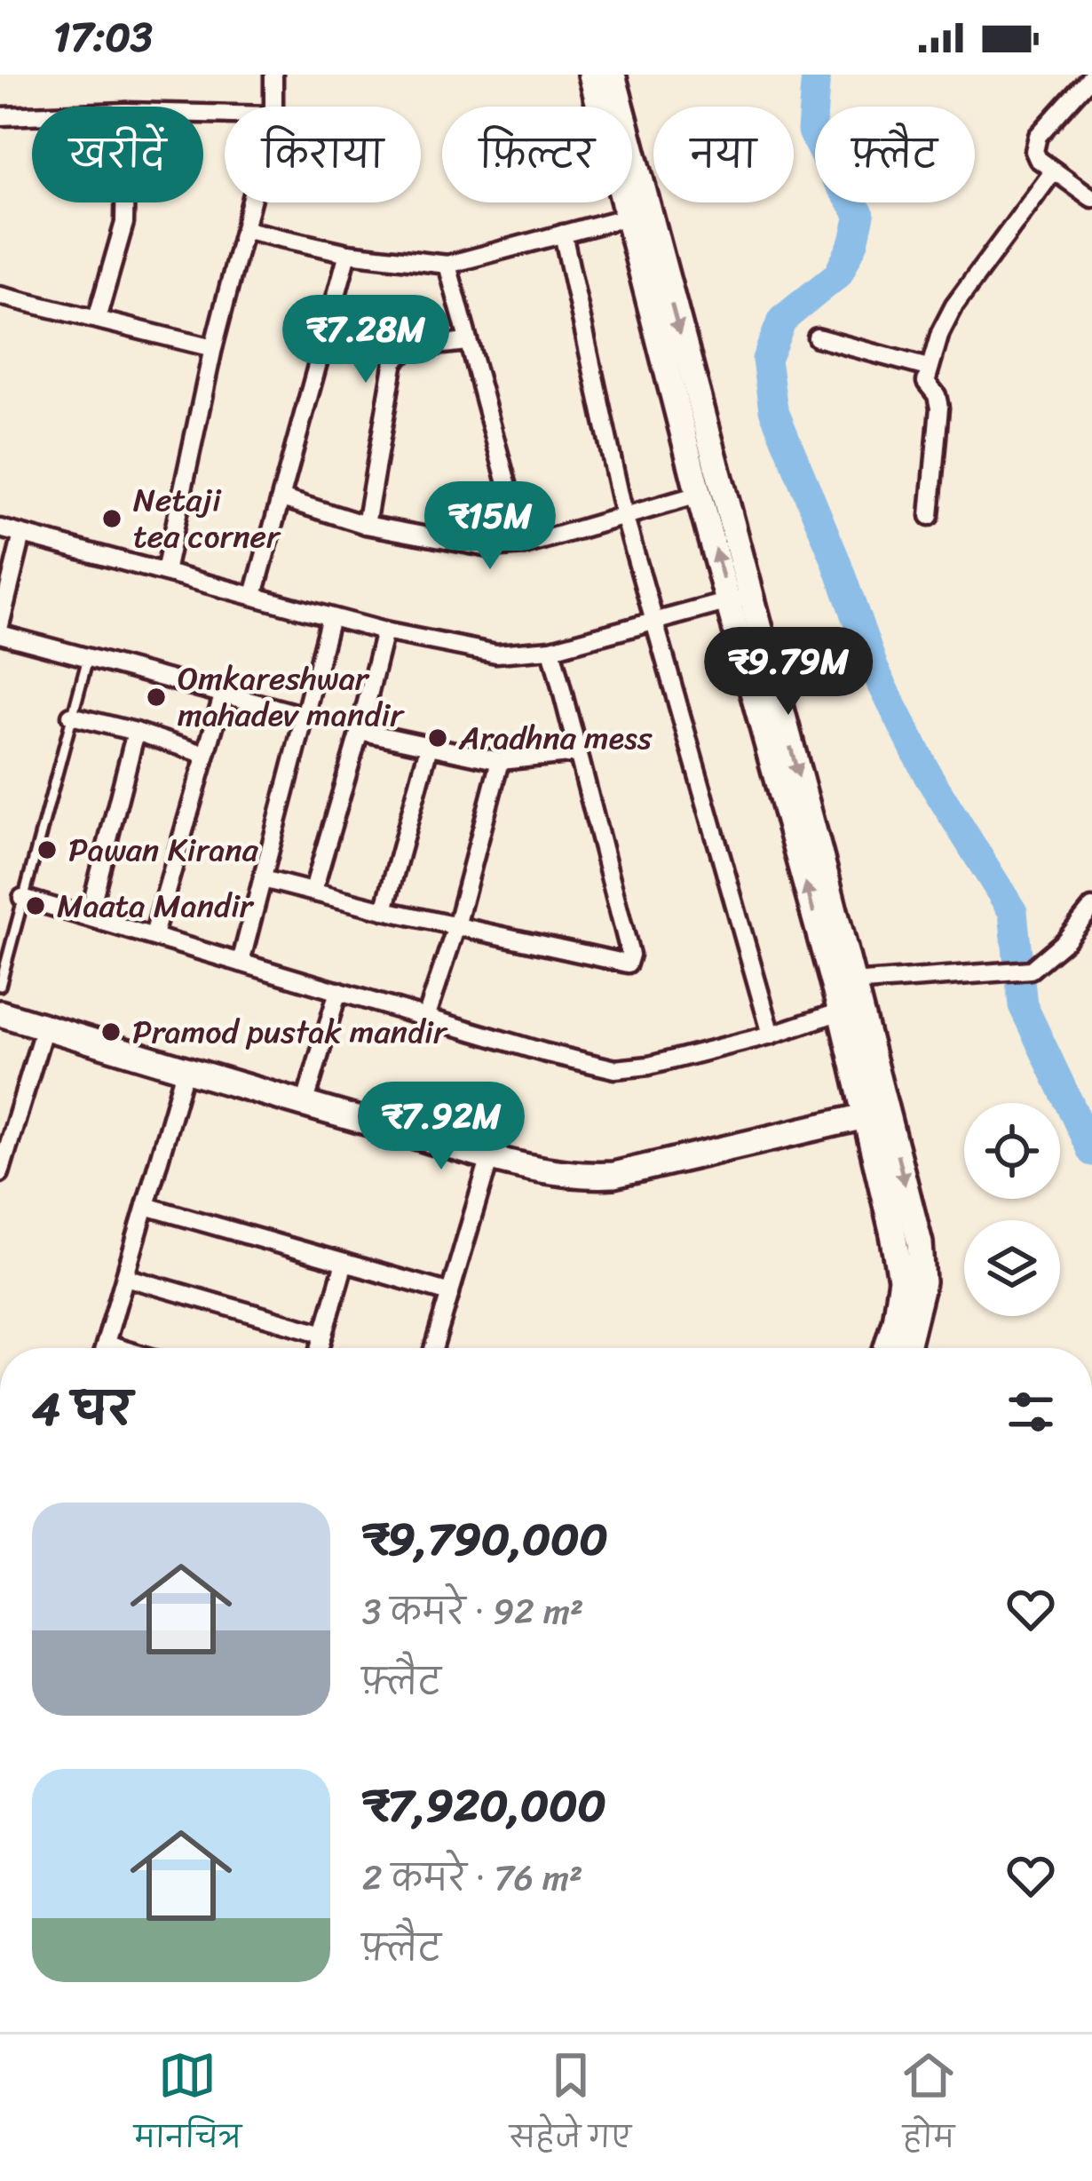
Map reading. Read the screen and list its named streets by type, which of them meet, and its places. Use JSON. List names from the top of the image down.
{
  "places": [
    "Netaji tea corner",
    "Omkareshwar mahadev mandir",
    "Aradhna mess",
    "Pawan Kirana",
    "Maata Mandir",
    "Pramod pustak mandir"
  ],
  "page": {
    "status": "17:03",
    "chip": [
      "खरीदें",
      "किराया",
      "फ़िल्टर",
      "नया",
      "फ़्लैट"
    ],
    "price": [
      "₹7.28M",
      "₹15M",
      "₹9.79M",
      "₹7.92M"
    ],
    "heading": "4 घर",
    "list": [
      {
        "name": "₹9,790,000",
        "note": "3 कमरे · 92 m² · फ़्लैट"
      },
      {
        "name": "₹7,920,000",
        "note": "2 कमरे · 76 m² · फ़्लैट"
      }
    ],
    "tabs": ["मानचित्र", "सहेजे गए", "होम"]
  }
}
